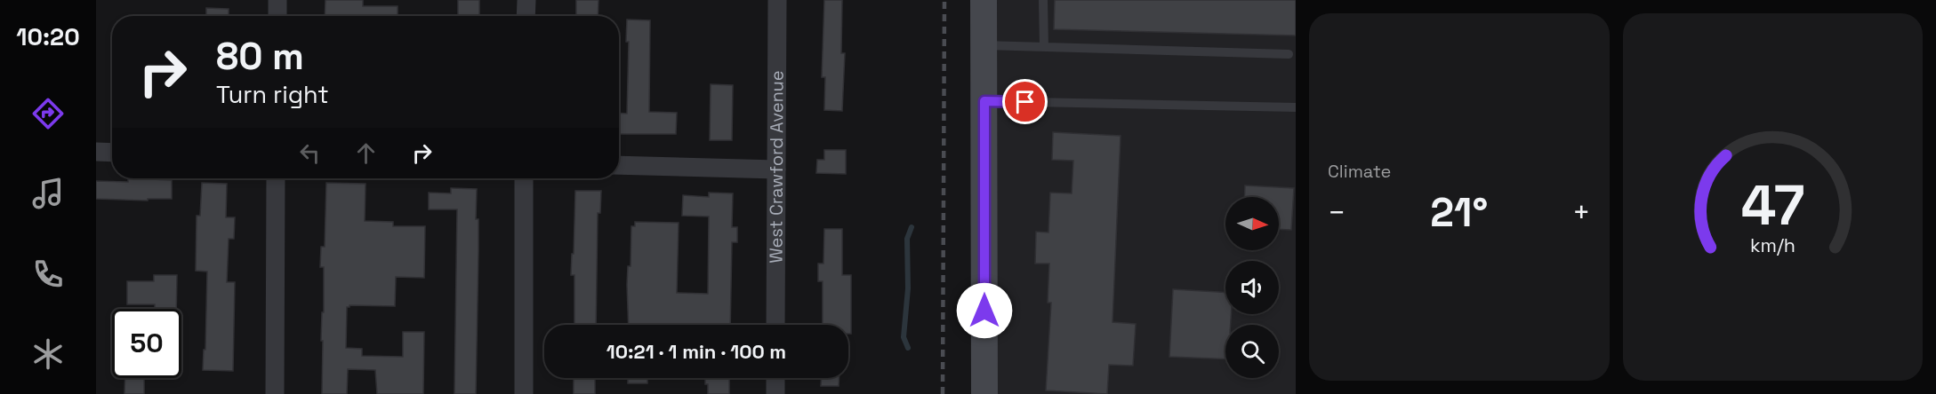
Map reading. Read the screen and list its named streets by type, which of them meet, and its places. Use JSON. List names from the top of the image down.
{
  "streets": {
    "street": ["West Crawford Avenue"]
  },
  "north": "right",
  "page": {
    "tabs": "10:20",
    "tile": "Climate",
    "turn": ["80 m", "Turn right"],
    "heat": ["−", "21°", "+"],
    "limit": "50",
    "trip": "10:21 · 1 min · 100 m",
    "gauge": ["47", "km/h"]
  }
}
